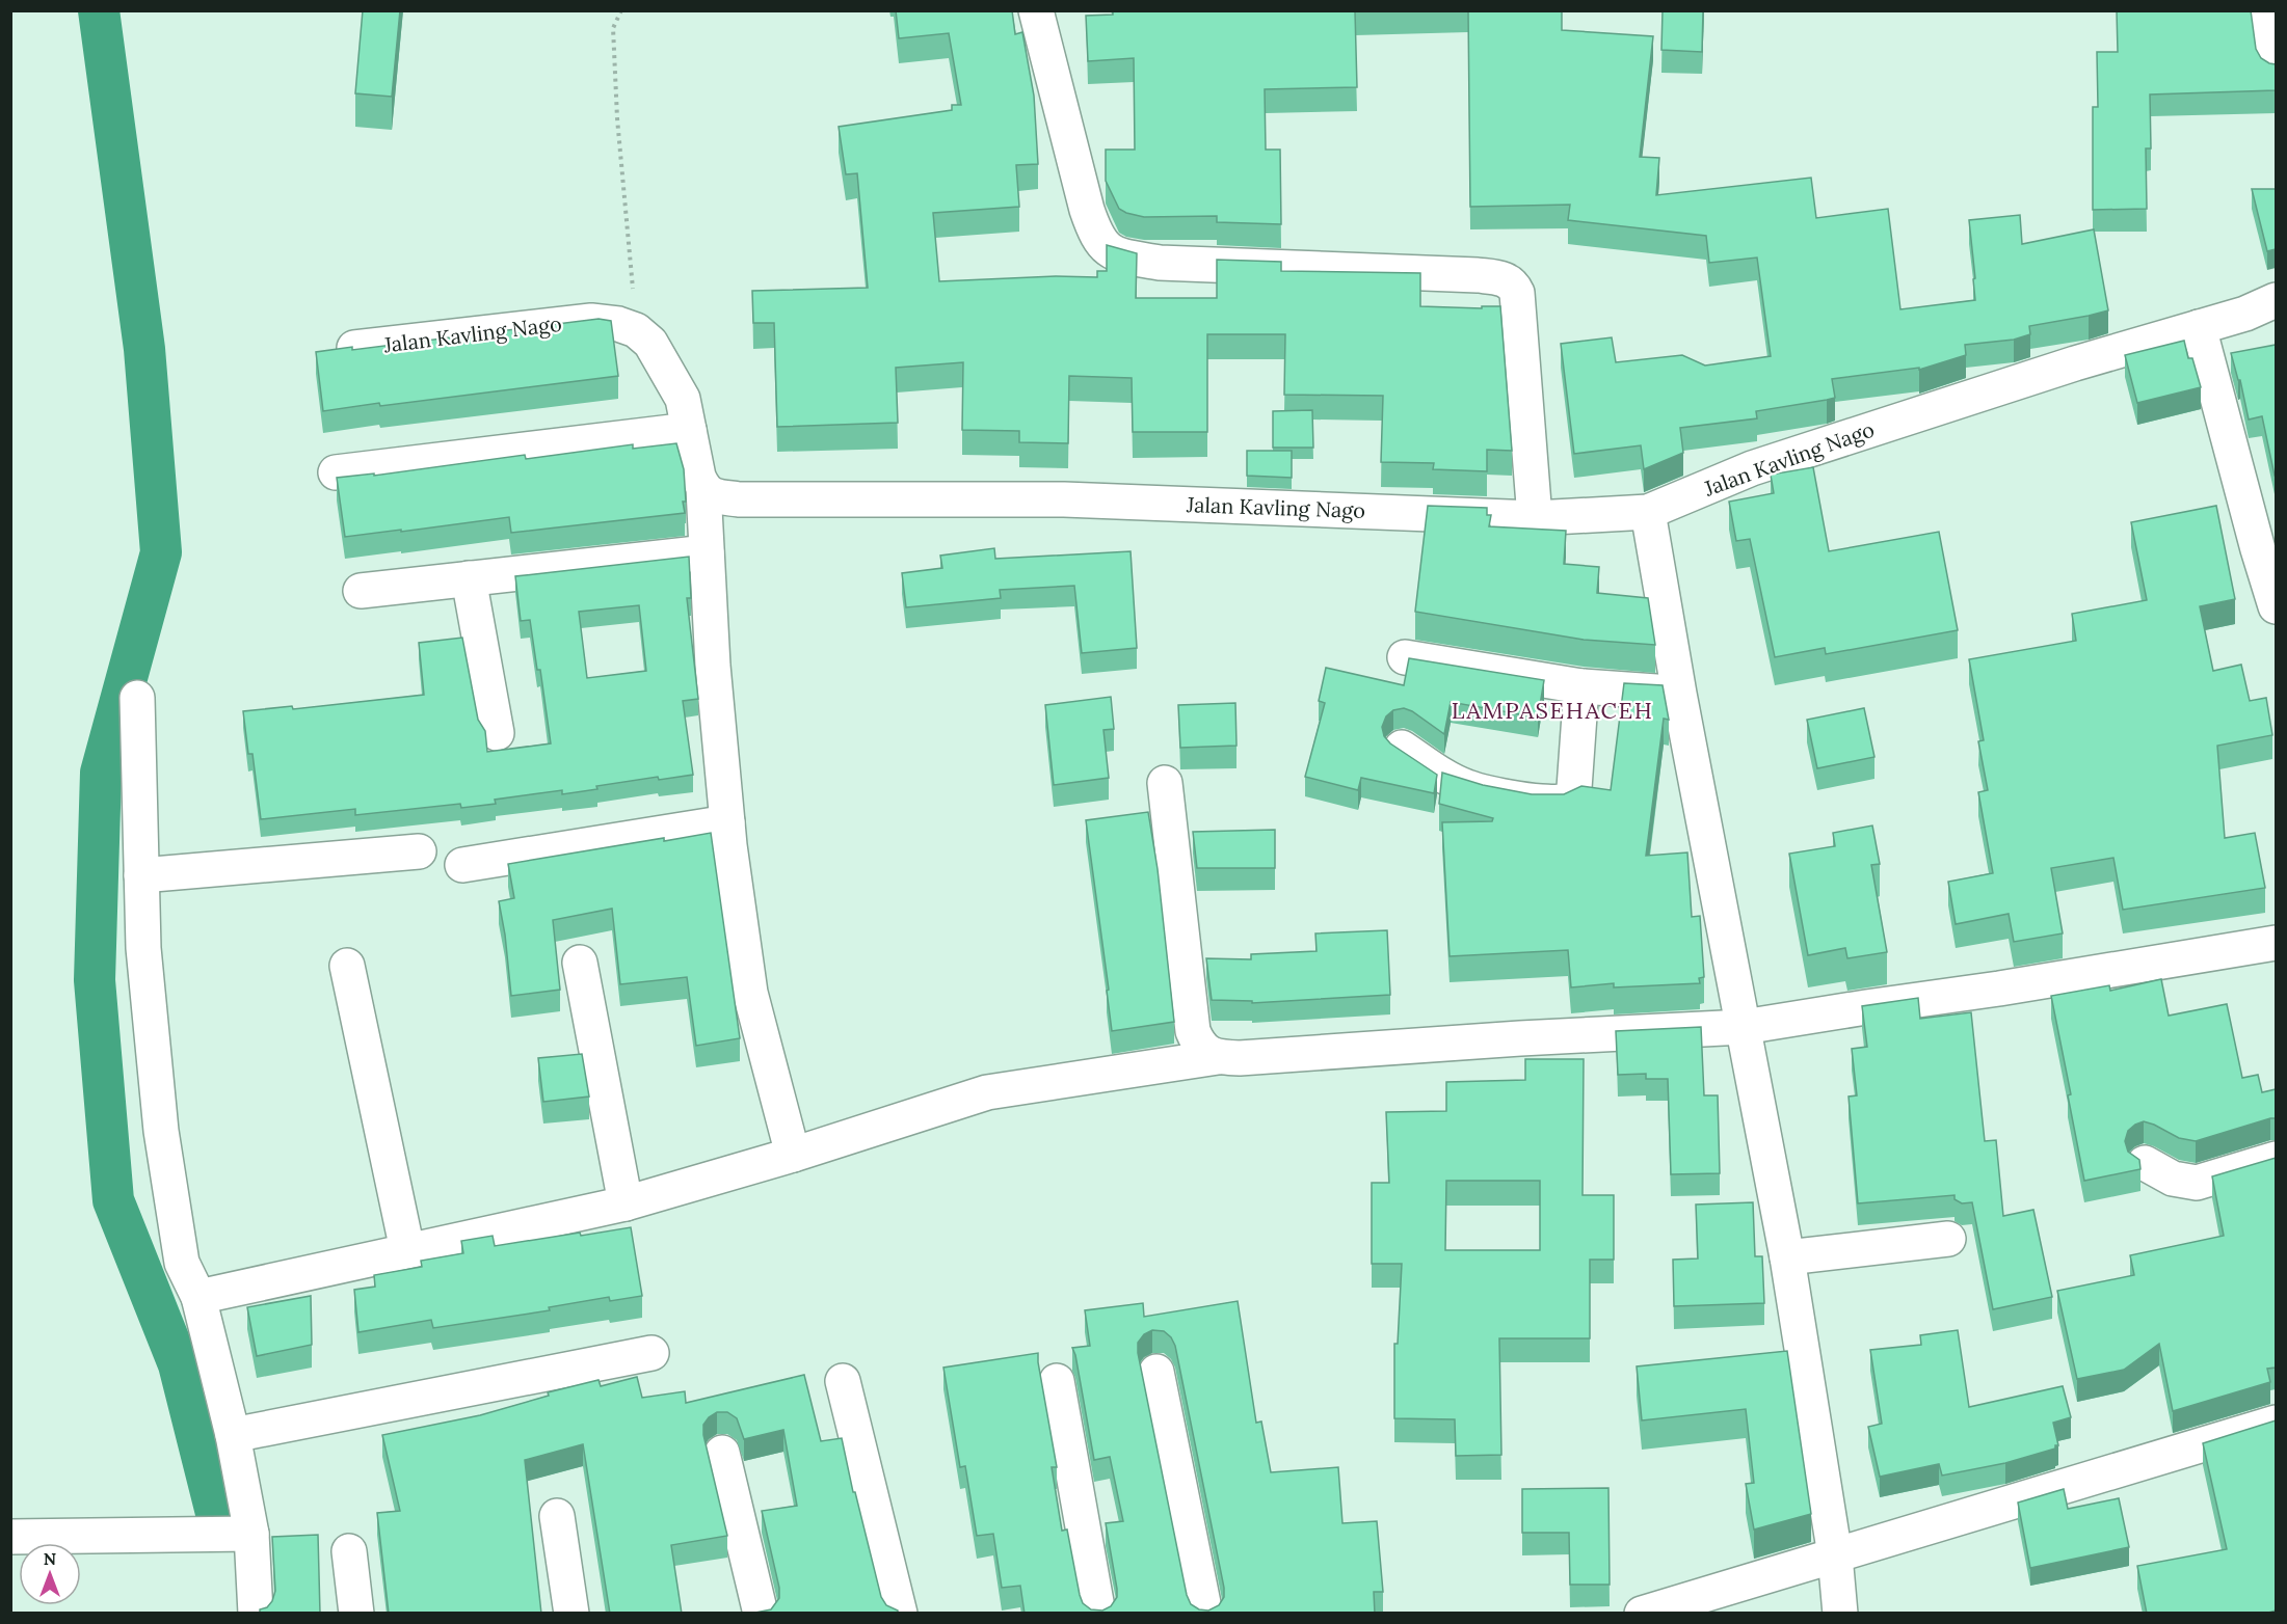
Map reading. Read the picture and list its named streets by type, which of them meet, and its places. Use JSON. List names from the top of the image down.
{
  "streets": {
    "street": ["Jalan Kavling Nago"]
  },
  "districts": ["LAMPASEHACEH"],
  "north": "top"
}
